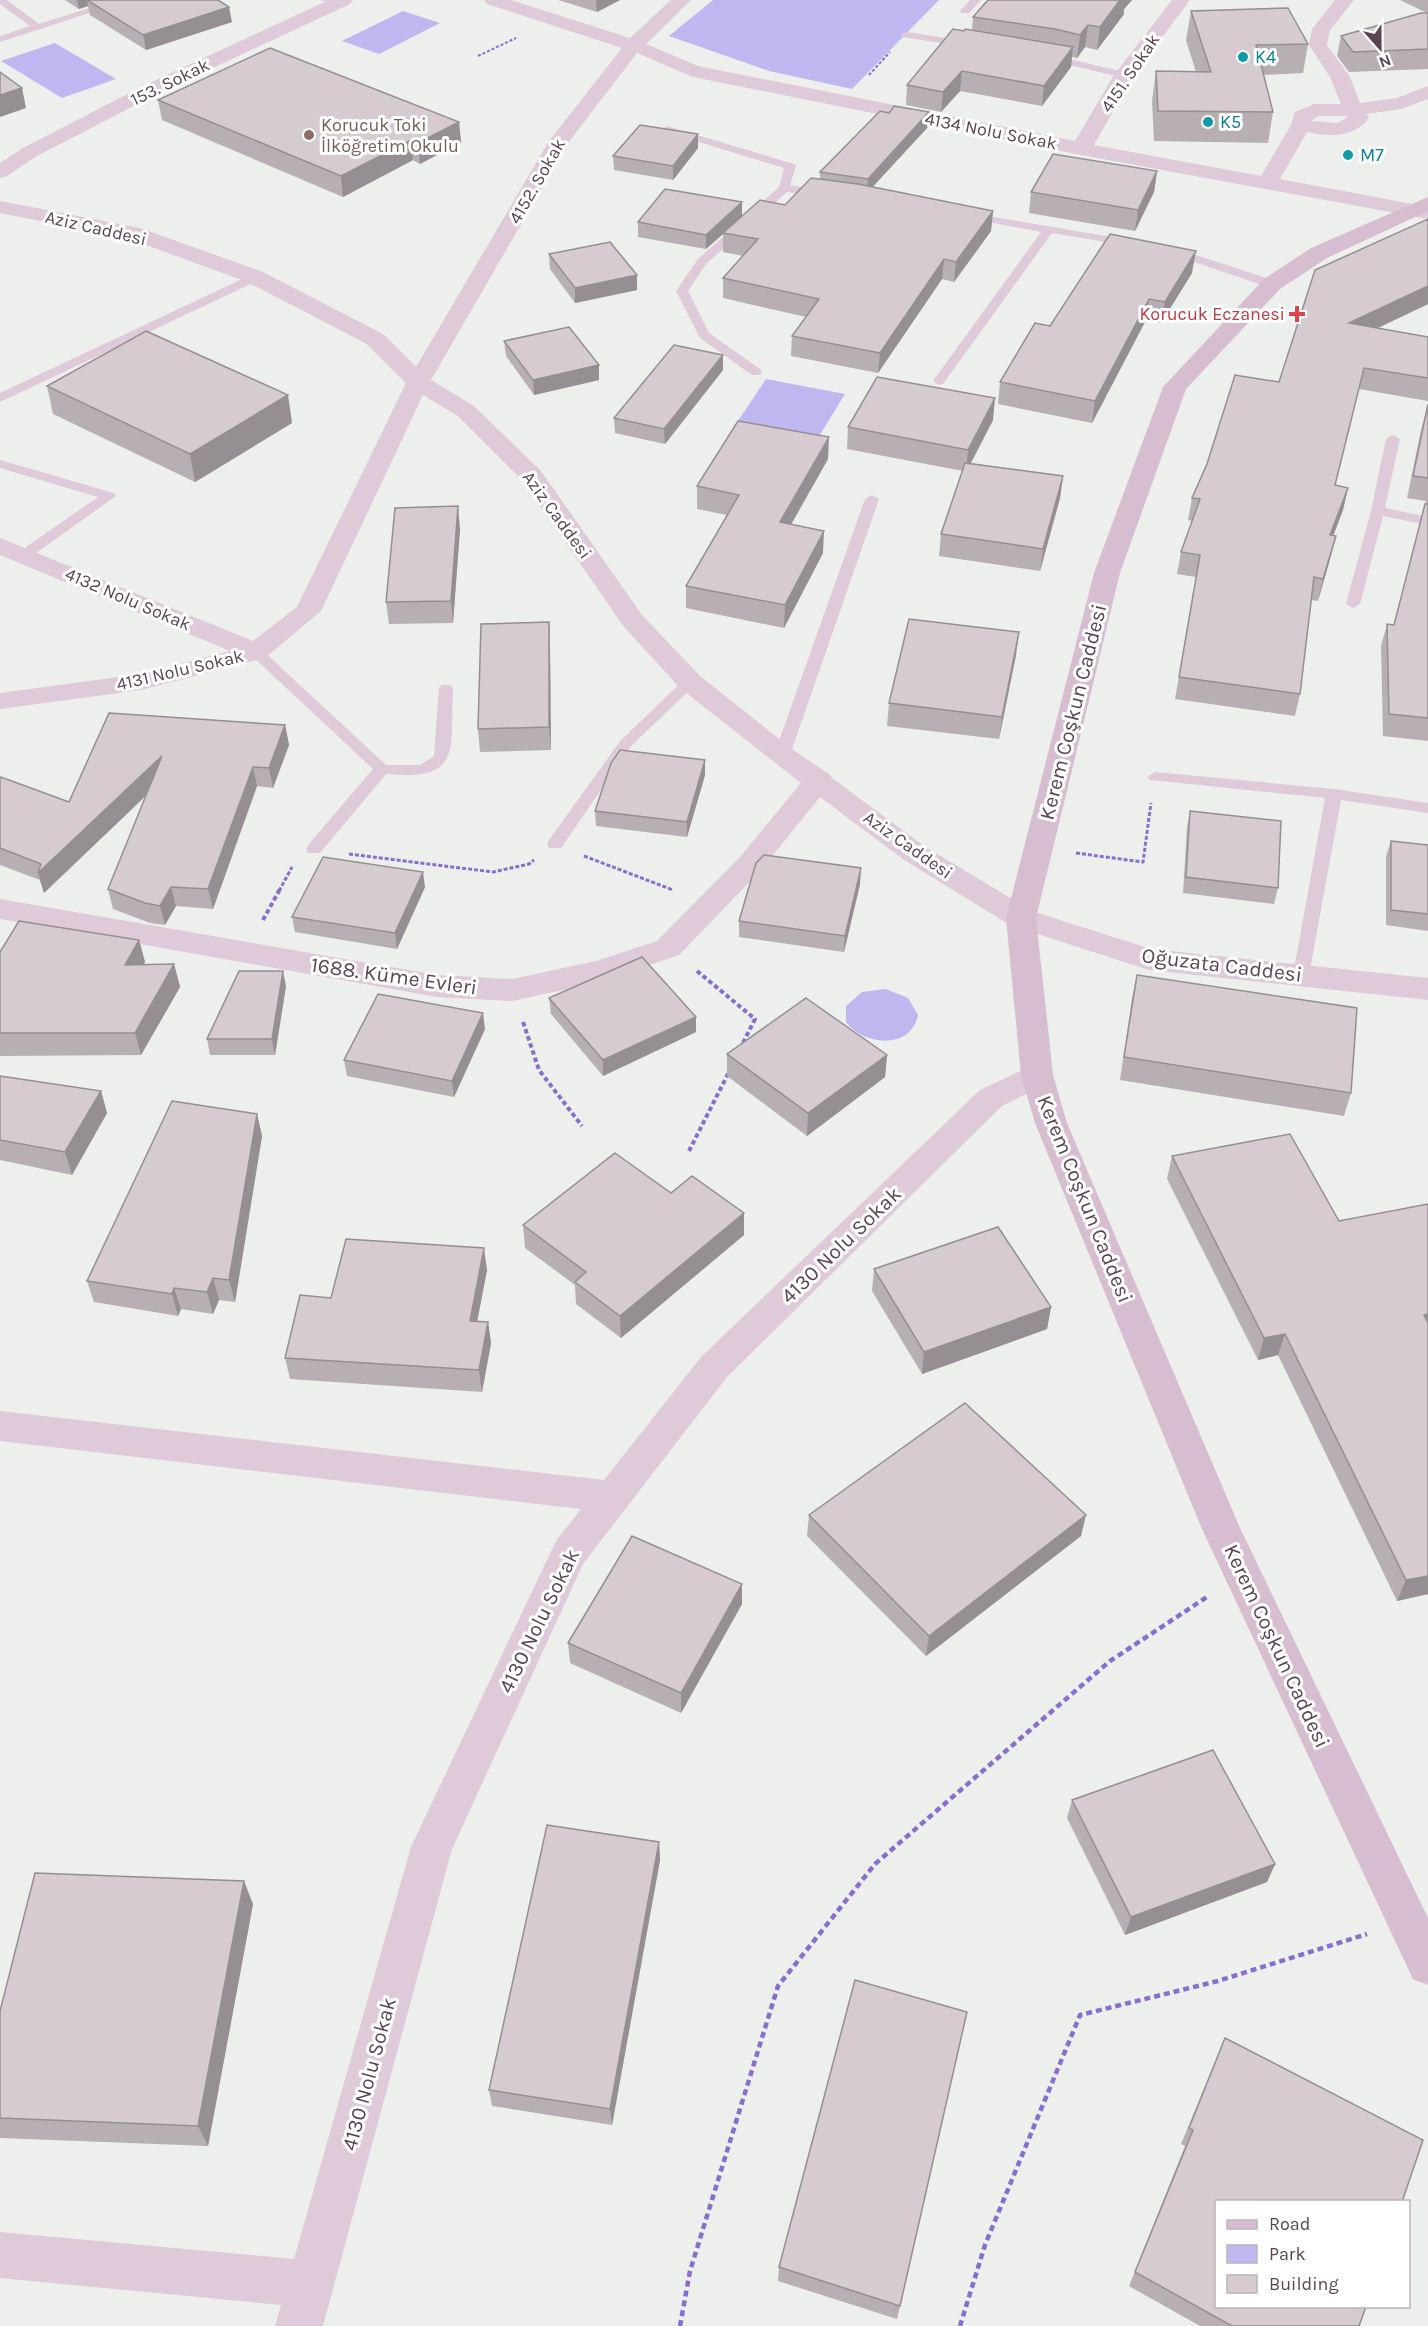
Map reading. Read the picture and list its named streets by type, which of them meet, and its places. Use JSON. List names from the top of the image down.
{
  "streets": {
    "street": [
      "4151. Sokak",
      "153. Sokak",
      "4134 Nolu Sokak",
      "4152. Sokak",
      "Aziz Caddesi",
      "4132 Nolu Sokak",
      "4131 Nolu Sokak",
      "Kerem Coşkun Caddesi",
      "Oğuzata Caddesi",
      "1688. Küme Evleri",
      "4130 Nolu Sokak"
    ]
  },
  "crossings": [
    ["4151. Sokak", "4134 Nolu Sokak"],
    ["4134 Nolu Sokak", "4152. Sokak"],
    ["4134 Nolu Sokak", "Kerem Coşkun Caddesi"],
    ["4152. Sokak", "Aziz Caddesi"],
    ["4152. Sokak", "4131 Nolu Sokak"],
    ["Aziz Caddesi", "4131 Nolu Sokak"],
    ["Aziz Caddesi", "Kerem Coşkun Caddesi"],
    ["Aziz Caddesi", "Oğuzata Caddesi"],
    ["Aziz Caddesi", "1688. Küme Evleri"],
    ["4132 Nolu Sokak", "4131 Nolu Sokak"],
    ["Kerem Coşkun Caddesi", "Oğuzata Caddesi"],
    ["Kerem Coşkun Caddesi", "4130 Nolu Sokak"]
  ],
  "places": {
    "other": [
      "K4",
      "K5",
      "Korucuk Toki İlköğretim Okulu",
      "M7"
    ],
    "health": ["Korucuk Eczanesi"]
  },
  "legend": ["Road", "Park", "Building"],
  "north": "bottom"
}
